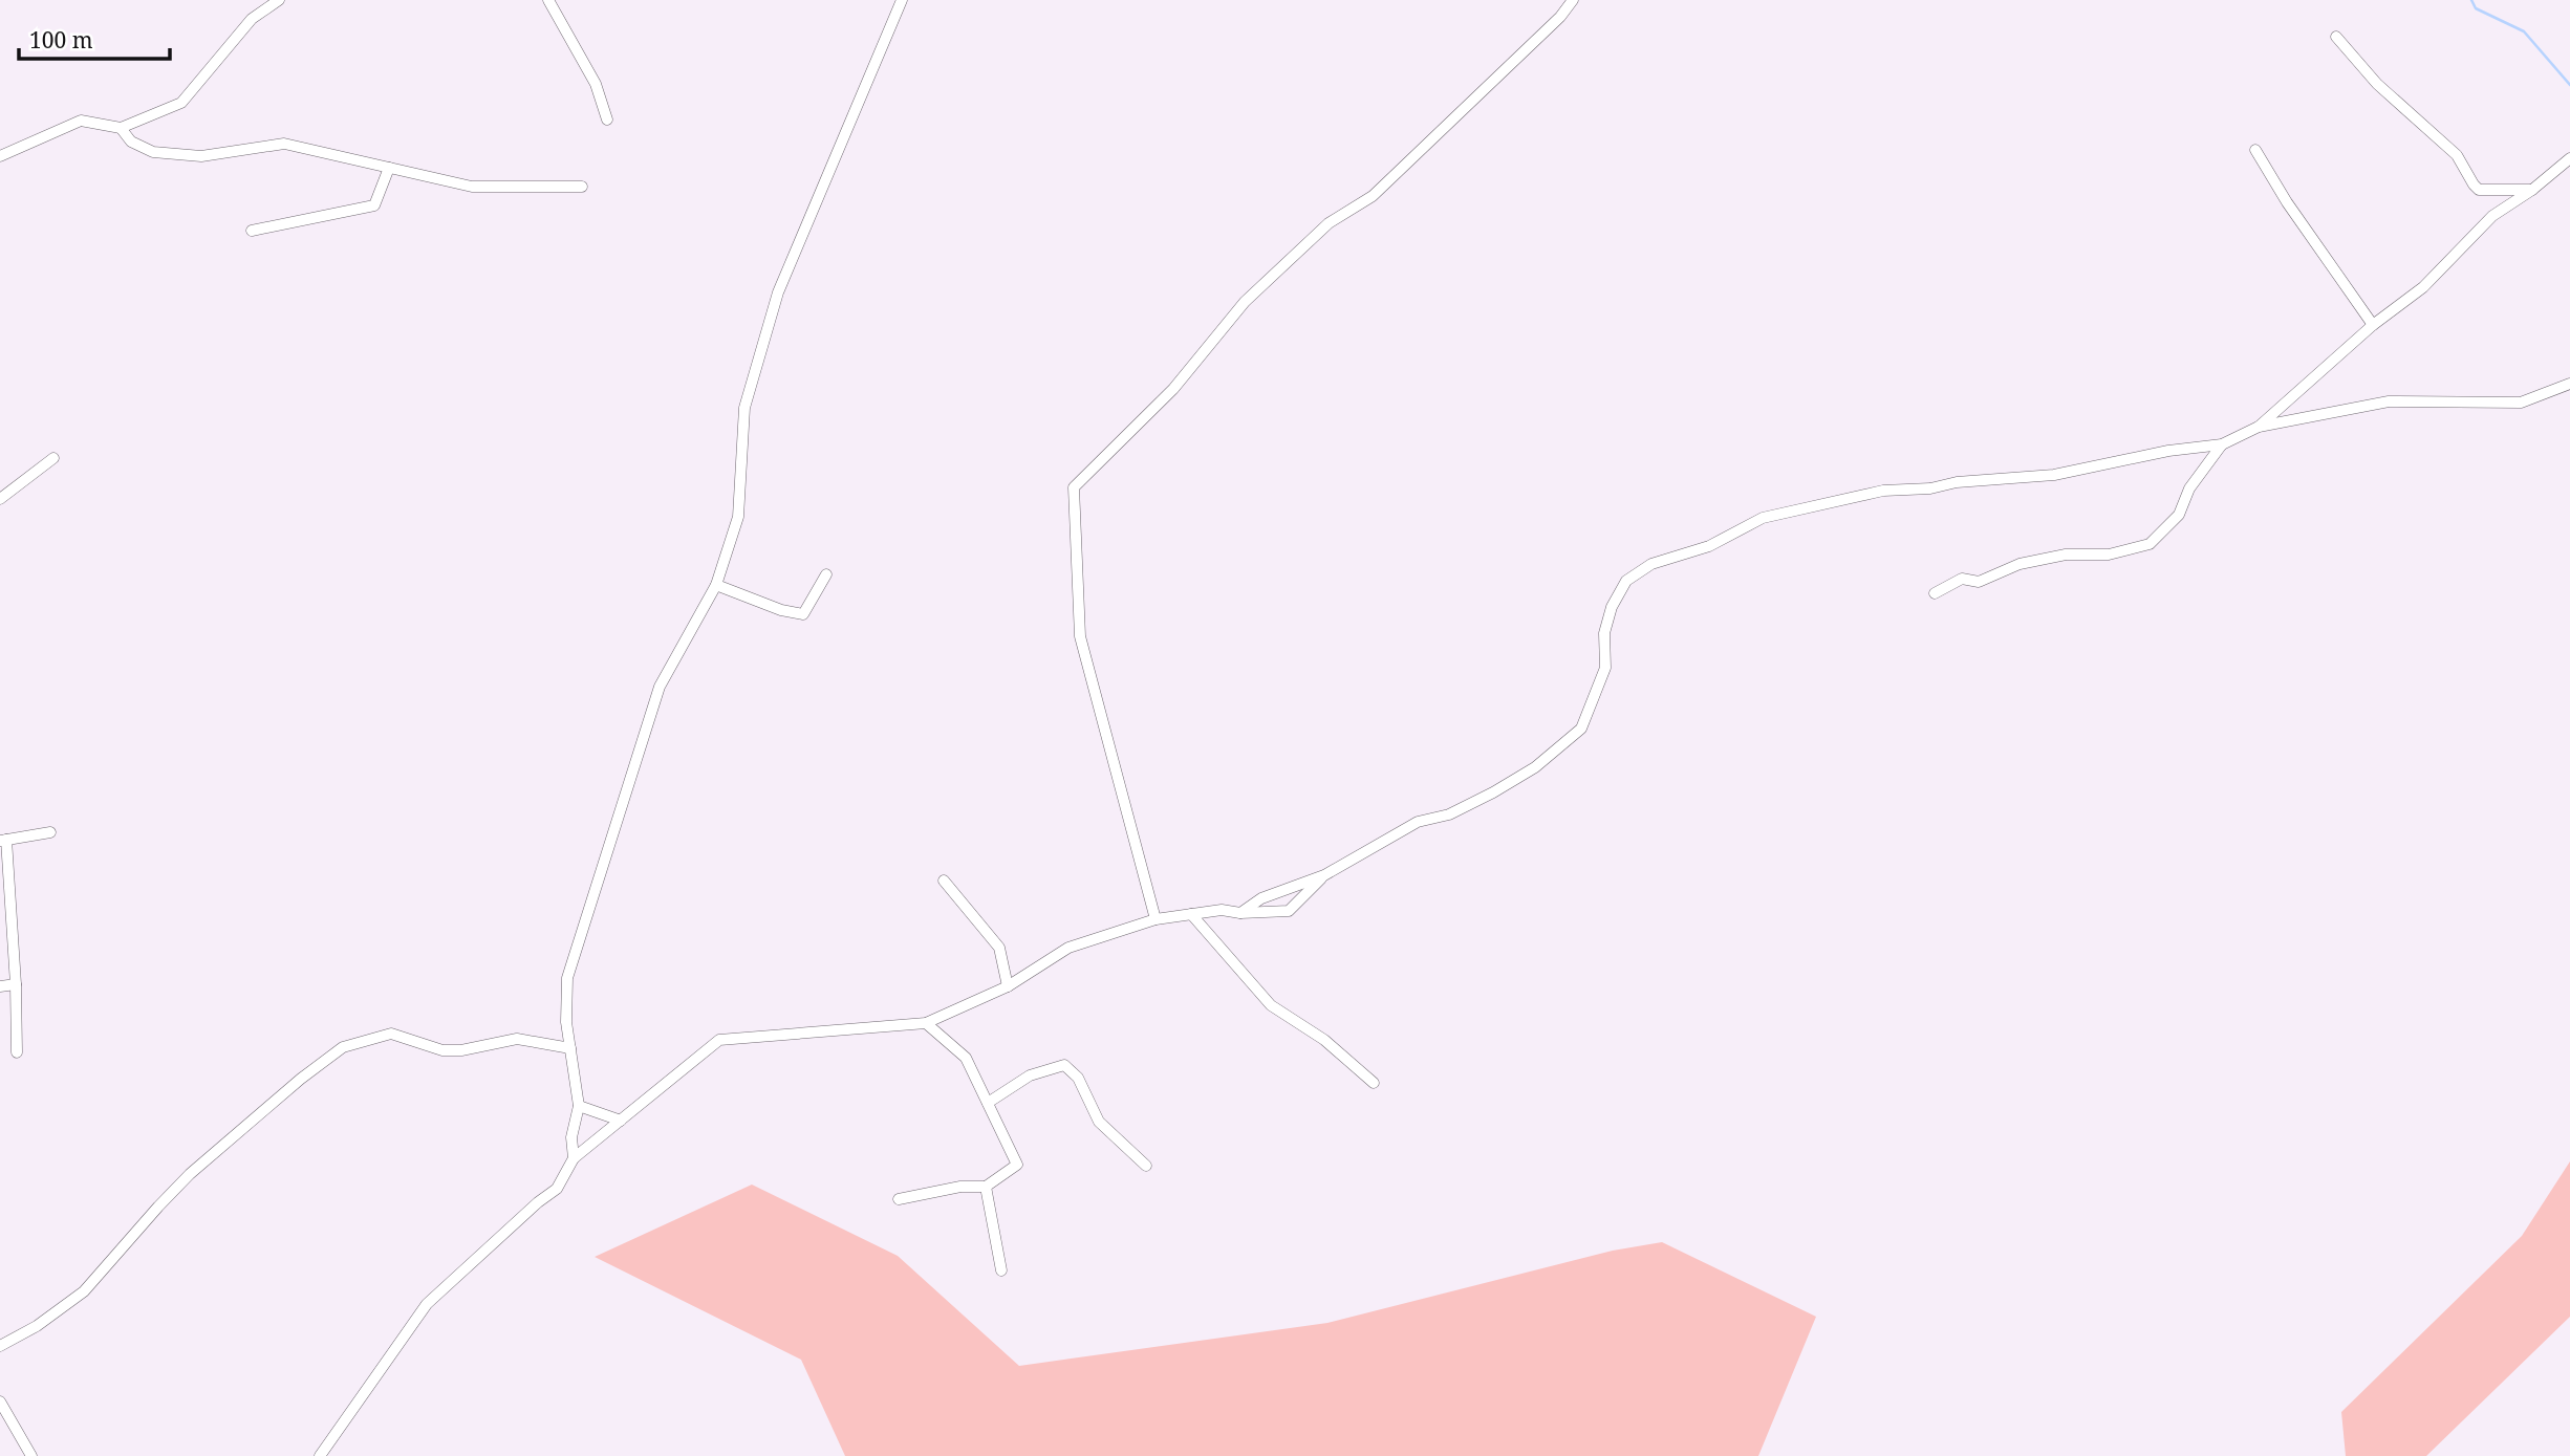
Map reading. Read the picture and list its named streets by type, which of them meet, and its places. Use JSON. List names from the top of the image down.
{
  "scale_bar": "100 m"
}
